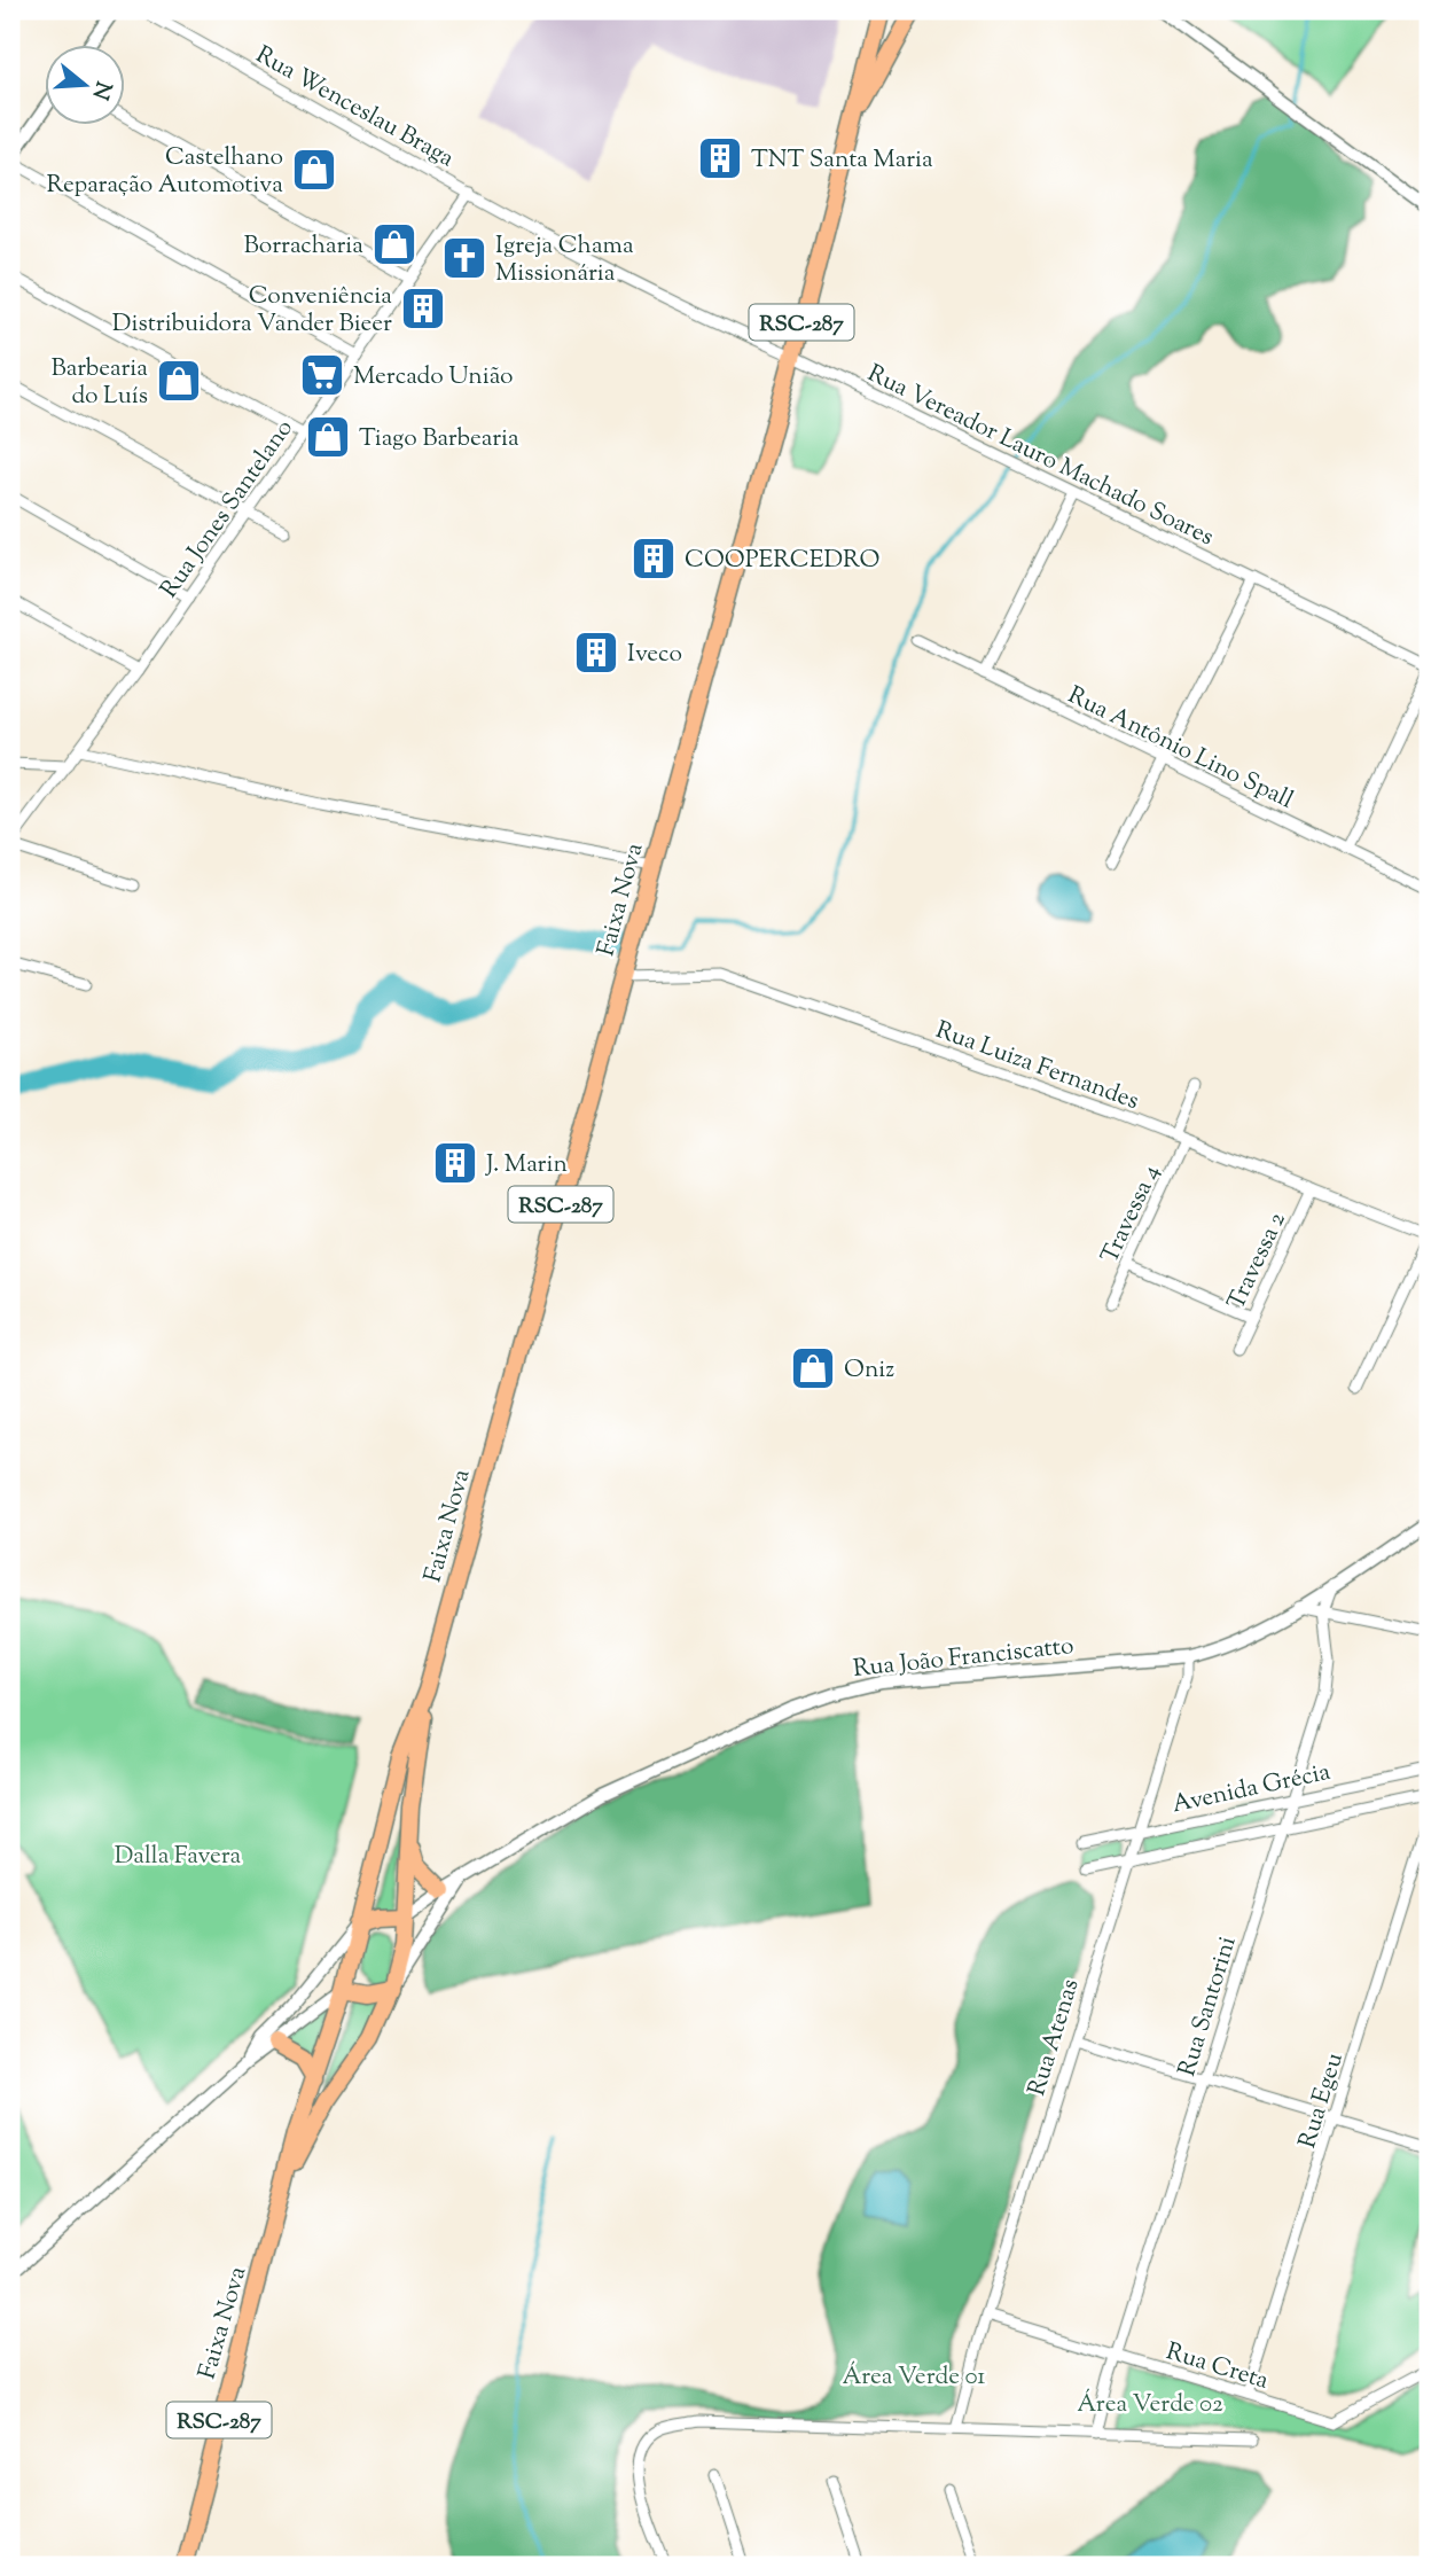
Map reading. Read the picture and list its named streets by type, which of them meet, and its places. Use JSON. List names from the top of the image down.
{
  "streets": {
    "highway": ["RSC-287", "Faixa Nova"],
    "street": [
      "Rua Wenceslau Braga",
      "Rua Vereador Lauro Machado Soares",
      "Rua Jones Santelano",
      "Rua Antônio Lino Spall",
      "Rua Luiza Fernandes",
      "Travessa 4",
      "Travessa 2",
      "Rua João Franciscatto",
      "Avenida Grécia",
      "Rua Santorini",
      "Rua Atenas",
      "Rua Egeu",
      "Rua Creta"
    ]
  },
  "crossings": [
    ["Rua Wenceslau Braga", "Rua Vereador Lauro Machado Soares"],
    ["Rua Wenceslau Braga", "Rua Jones Santelano"],
    ["Rua Vereador Lauro Machado Soares", "Faixa Nova"],
    ["Faixa Nova", "Rua Luiza Fernandes"],
    ["Faixa Nova", "Rua João Franciscatto"],
    ["Rua Luiza Fernandes", "Travessa 4"],
    ["Rua Luiza Fernandes", "Travessa 2"],
    ["Rua João Franciscatto", "Rua Santorini"],
    ["Rua João Franciscatto", "Rua Atenas"],
    ["Avenida Grécia", "Rua Santorini"],
    ["Avenida Grécia", "Rua Atenas"],
    ["Rua Santorini", "Rua Creta"],
    ["Rua Atenas", "Rua Creta"],
    ["Rua Egeu", "Rua Creta"]
  ],
  "parks": ["Dalla Favera", "Área Verde 01", "Área Verde 02"],
  "places": {
    "building": [
      "TNT Santa Maria",
      "Conveniência Distribuidora Vander Bieer",
      "COOPERCEDRO",
      "Iveco",
      "J. Marin"
    ],
    "shop": [
      "Castelhano Reparação Automotiva",
      "Borracharia",
      "Barbearia do Luís",
      "Tiago Barbearia",
      "Oniz"
    ],
    "church": ["Igreja Chama Missionária"],
    "supermarket": ["Mercado União"]
  },
  "north": "right"
}
